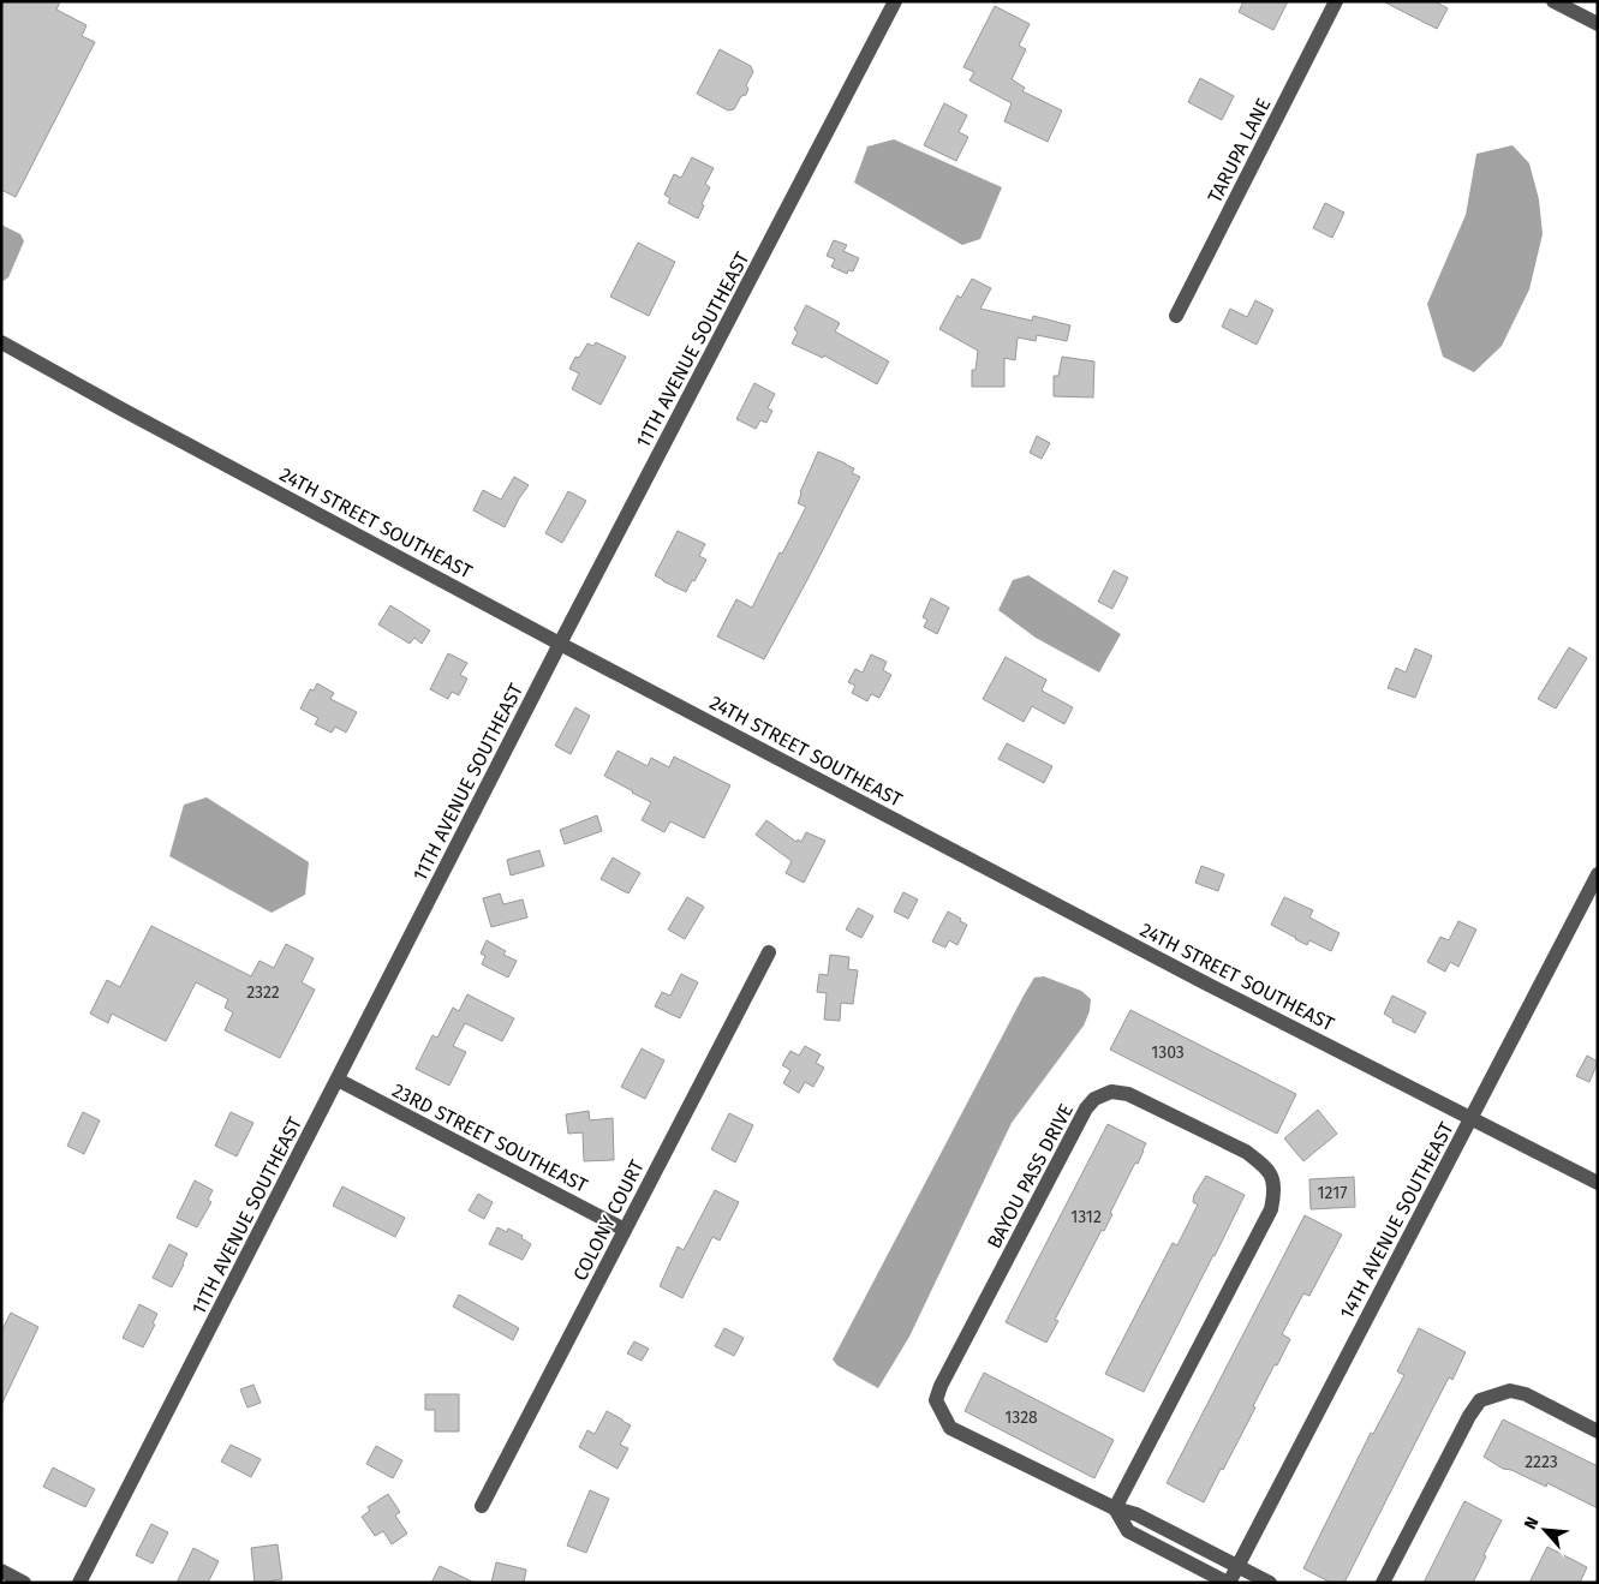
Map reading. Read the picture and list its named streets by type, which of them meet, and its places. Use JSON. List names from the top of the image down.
{
  "streets": {
    "street": [
      "TARUPA LANE",
      "11TH AVENUE SOUTHEAST",
      "24TH STREET SOUTHEAST",
      "23RD STREET SOUTHEAST",
      "BAYOU PASS DRIVE",
      "COLONY COURT",
      "14TH AVENUE SOUTHEAST"
    ]
  },
  "crossings": [
    ["11TH AVENUE SOUTHEAST", "24TH STREET SOUTHEAST"],
    ["11TH AVENUE SOUTHEAST", "23RD STREET SOUTHEAST"],
    ["24TH STREET SOUTHEAST", "14TH AVENUE SOUTHEAST"],
    ["23RD STREET SOUTHEAST", "COLONY COURT"],
    ["BAYOU PASS DRIVE", "14TH AVENUE SOUTHEAST"]
  ],
  "house_numbers": [
    "2322",
    "1303",
    "1217",
    "1312",
    "1328",
    "2223"
  ],
  "north": "top left"
}
